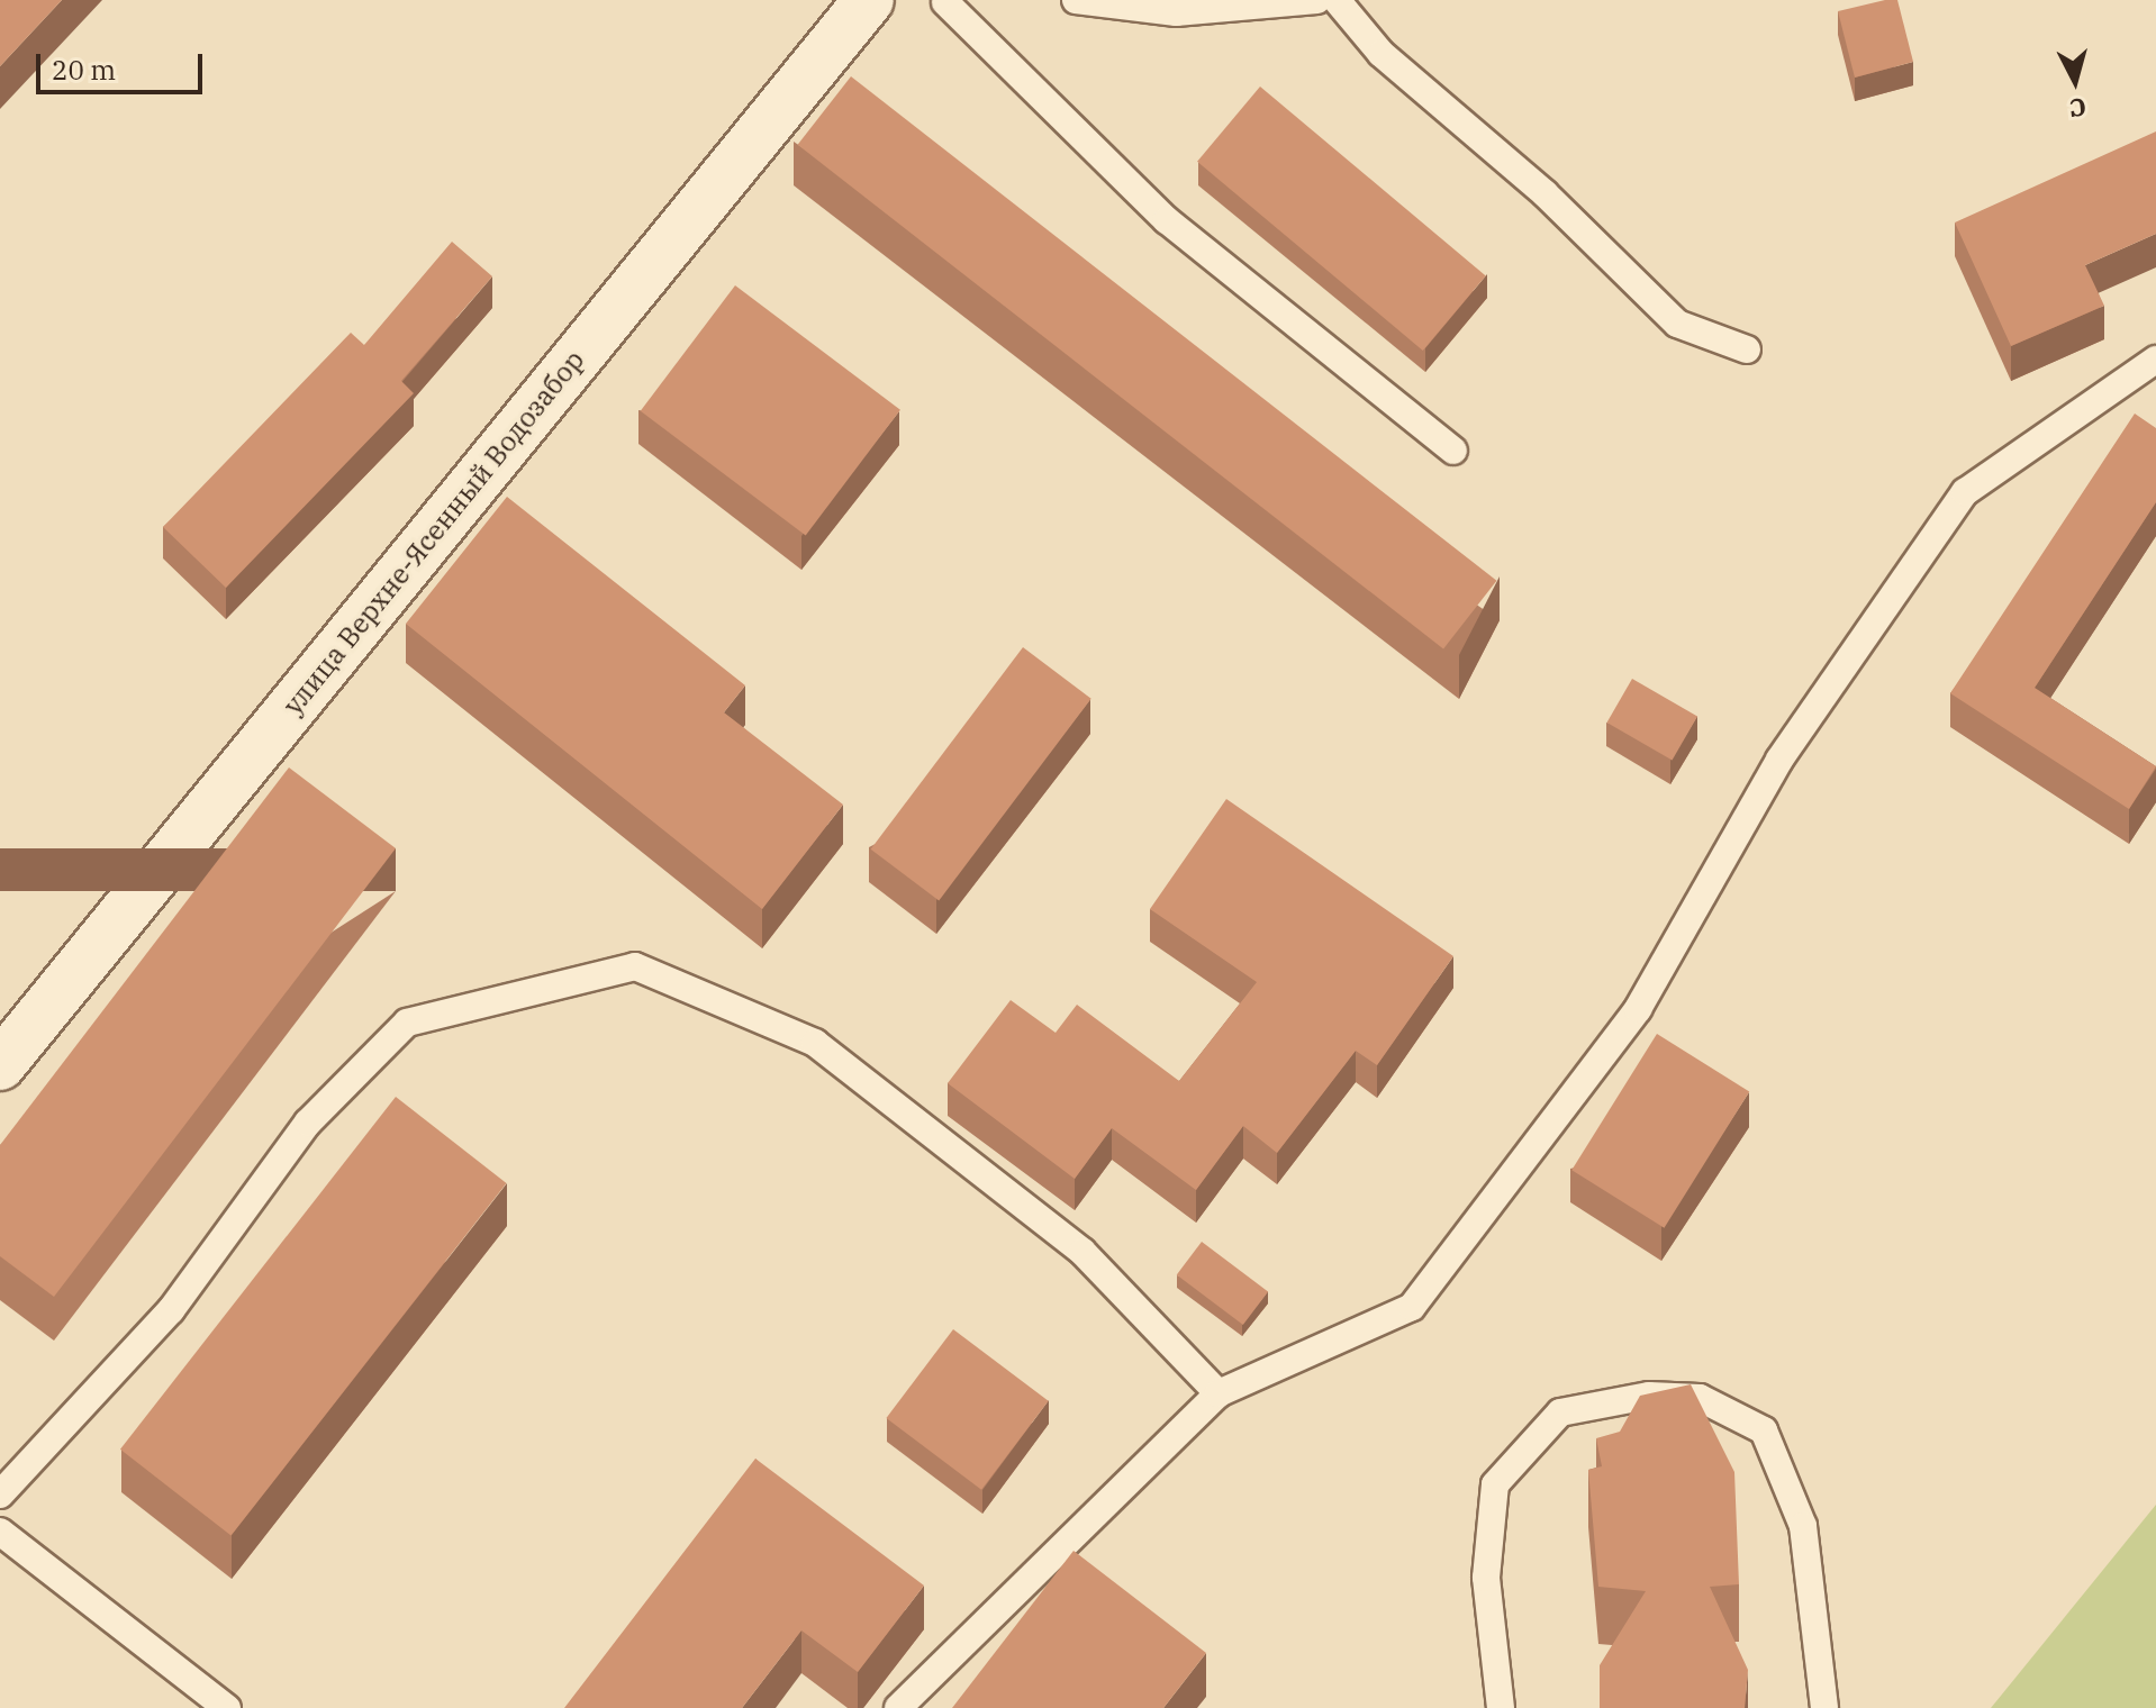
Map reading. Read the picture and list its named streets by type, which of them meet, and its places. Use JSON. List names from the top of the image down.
{
  "streets": {
    "street": ["улица Верхне-Ясенный Водозабор"]
  },
  "scale_bar": "20 m",
  "north": "bottom"
}
